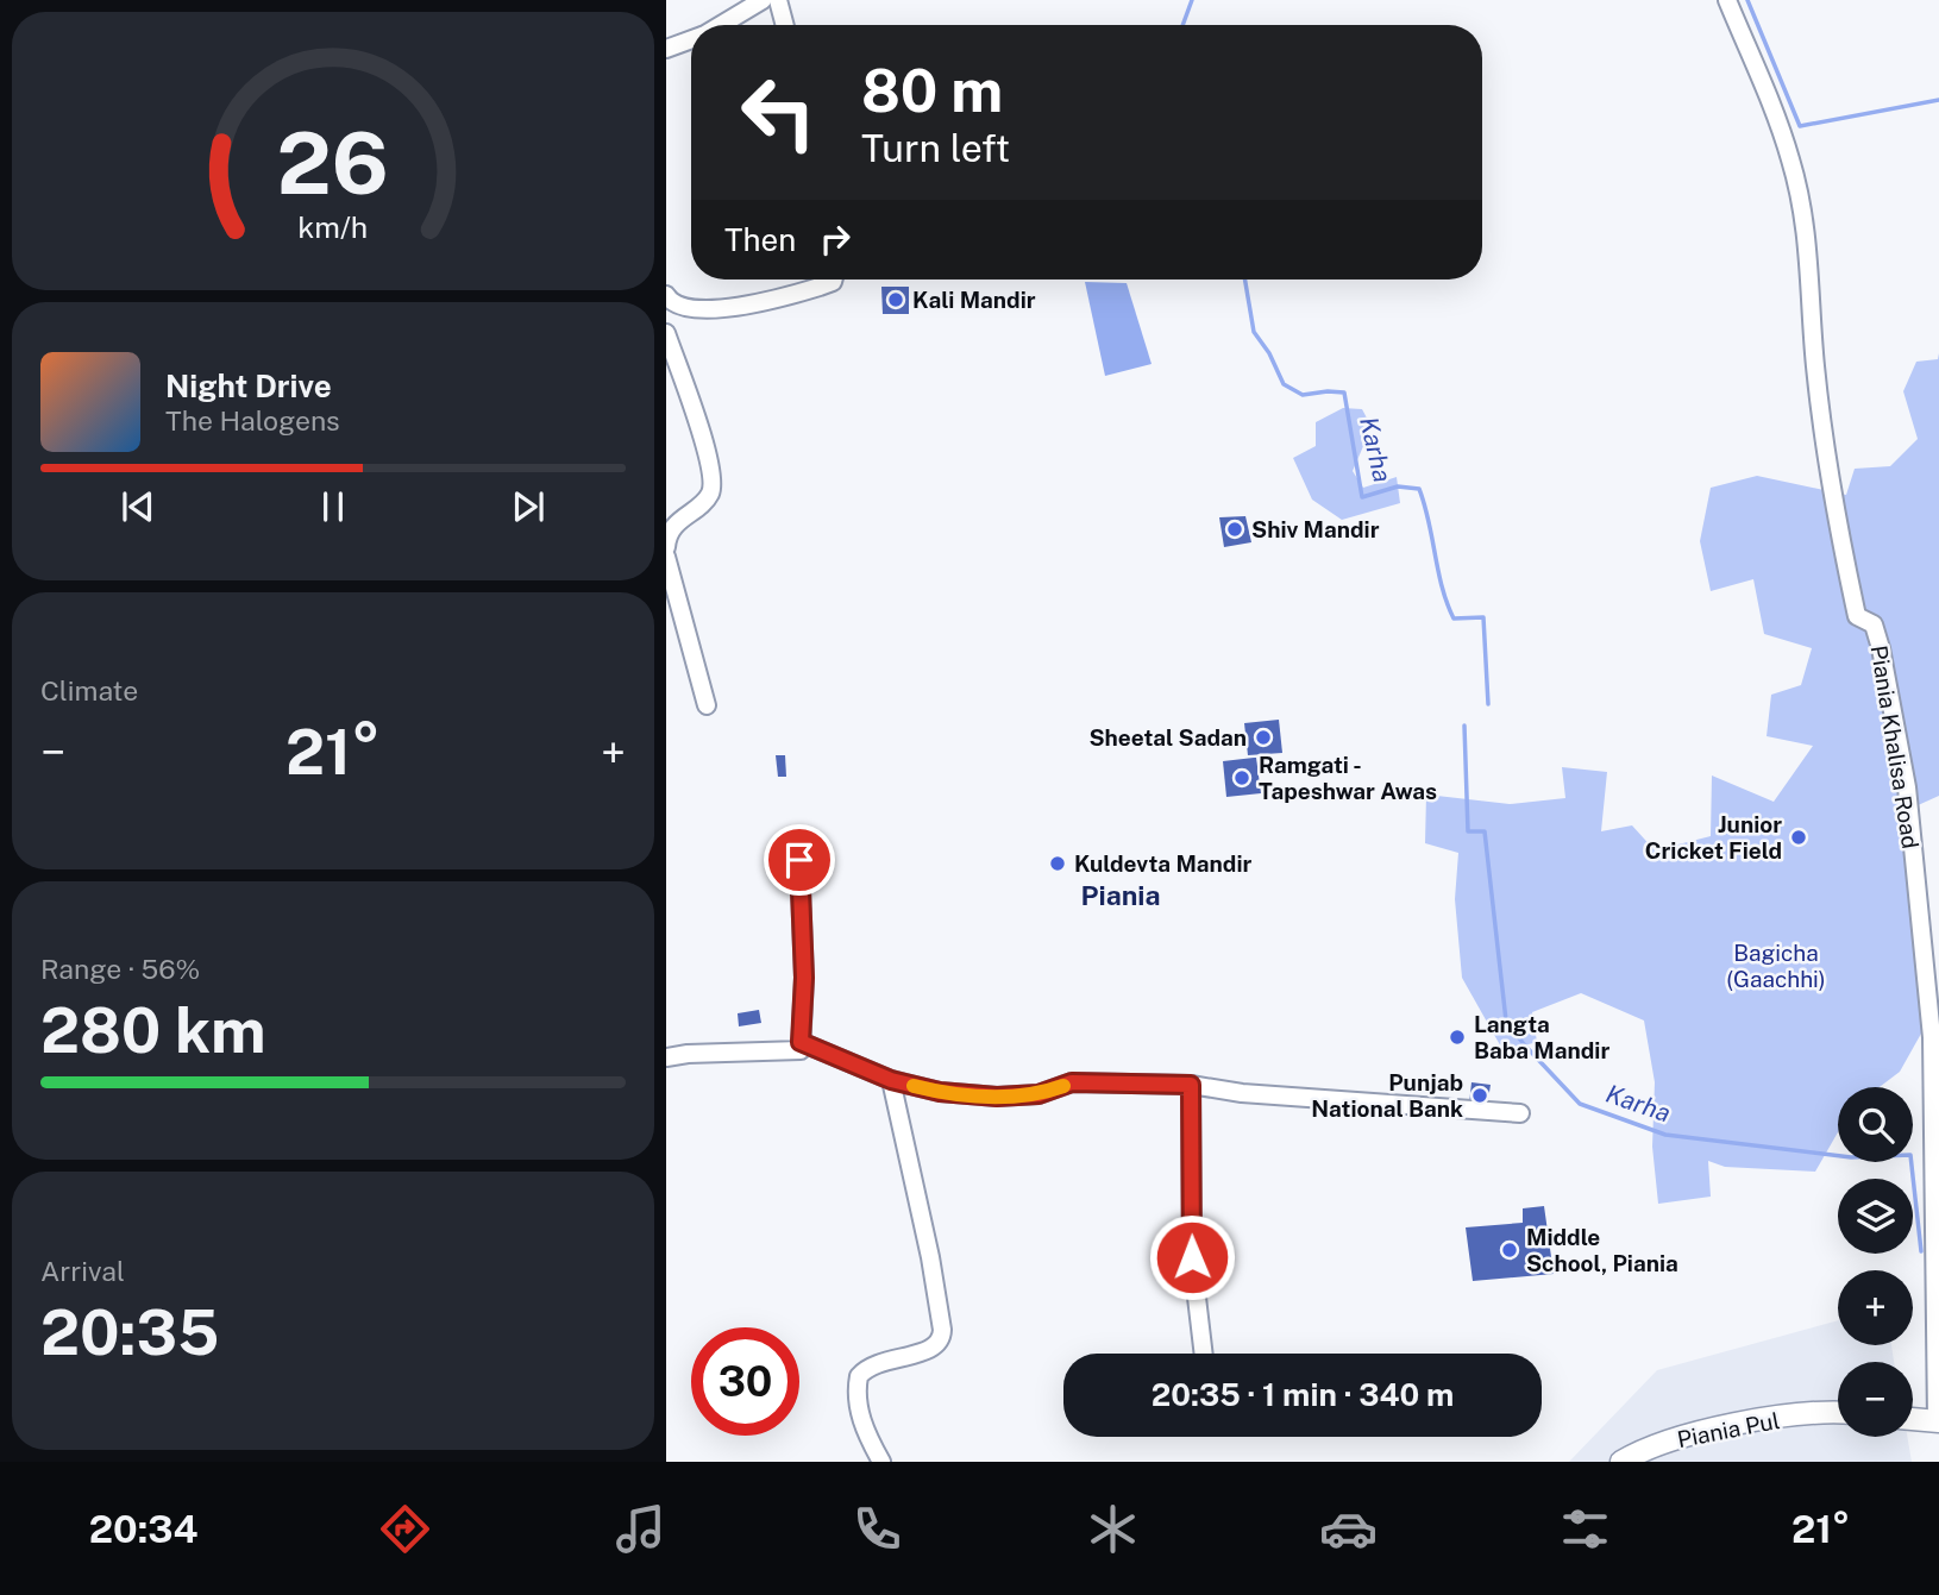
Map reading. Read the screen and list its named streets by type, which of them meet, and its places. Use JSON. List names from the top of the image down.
{
  "streets": {
    "main road": ["Piania Pul"],
    "street": ["Piania Khalisa Road"]
  },
  "districts": ["Piania"],
  "water": ["Karha"],
  "parks": ["Bagicha (Gaachhi)"],
  "places": [
    "Kali Mandir",
    "Shiv Mandir",
    "Sheetal Sadan",
    "Ramgati - Tapeshwar Awas",
    "Junior Cricket Field",
    "Kuldevta Mandir",
    "Langta Baba Mandir",
    "Punjab National Bank",
    "Middle School, Piania"
  ],
  "page": {
    "turn": ["80 m", "Turn left"],
    "then": "Then",
    "song": ["Night Drive", "The Halogens"],
    "tile": [
      "Climate",
      ["Range · 56%", "280 km"],
      ["Arrival", "20:35"]
    ],
    "heat": ["−", "21°", "+"],
    "map_buttons": ["+", "−"],
    "limit": "30",
    "trip": "20:35 · 1 min · 340 m",
    "tabs": ["20:34", "21°"],
    "gauge": ["26", "km/h"]
  }
}
